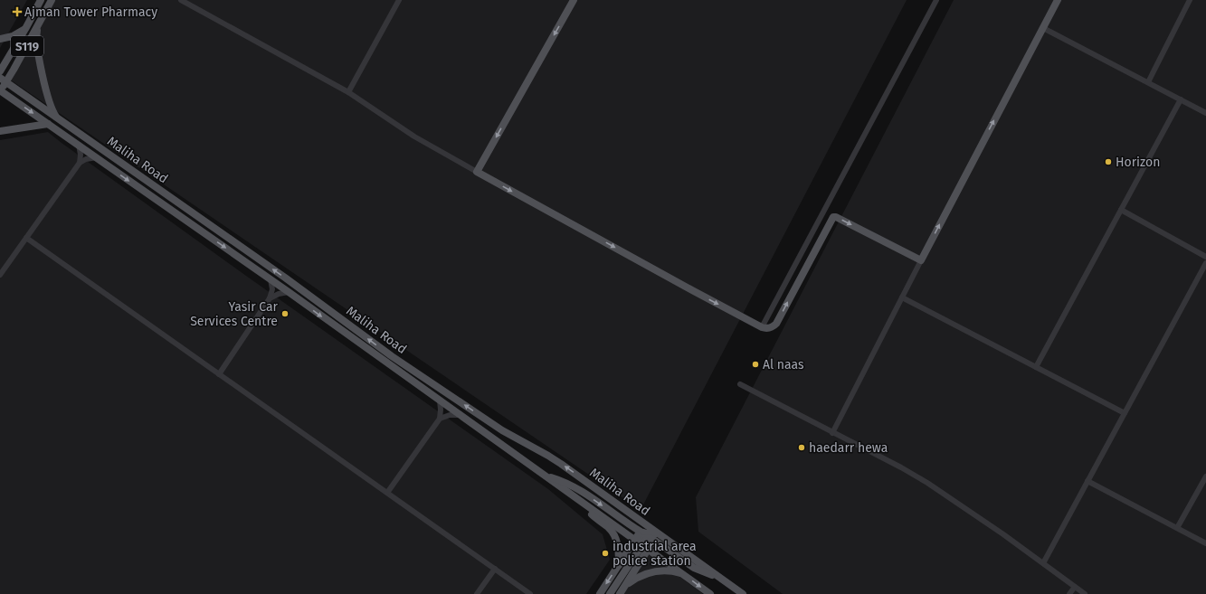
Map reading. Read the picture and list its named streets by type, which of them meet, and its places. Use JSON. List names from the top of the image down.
{
  "streets": {
    "main road": ["S119", "Maliha Road"]
  },
  "crossings": [
    ["S119", "Maliha Road"]
  ],
  "places": {
    "health": ["Ajman Tower Pharmacy"],
    "other": [
      "Horizon",
      "Yasir Car Services Centre",
      "Al naas",
      "haedarr hewa",
      "industrial area police station"
    ]
  }
}
